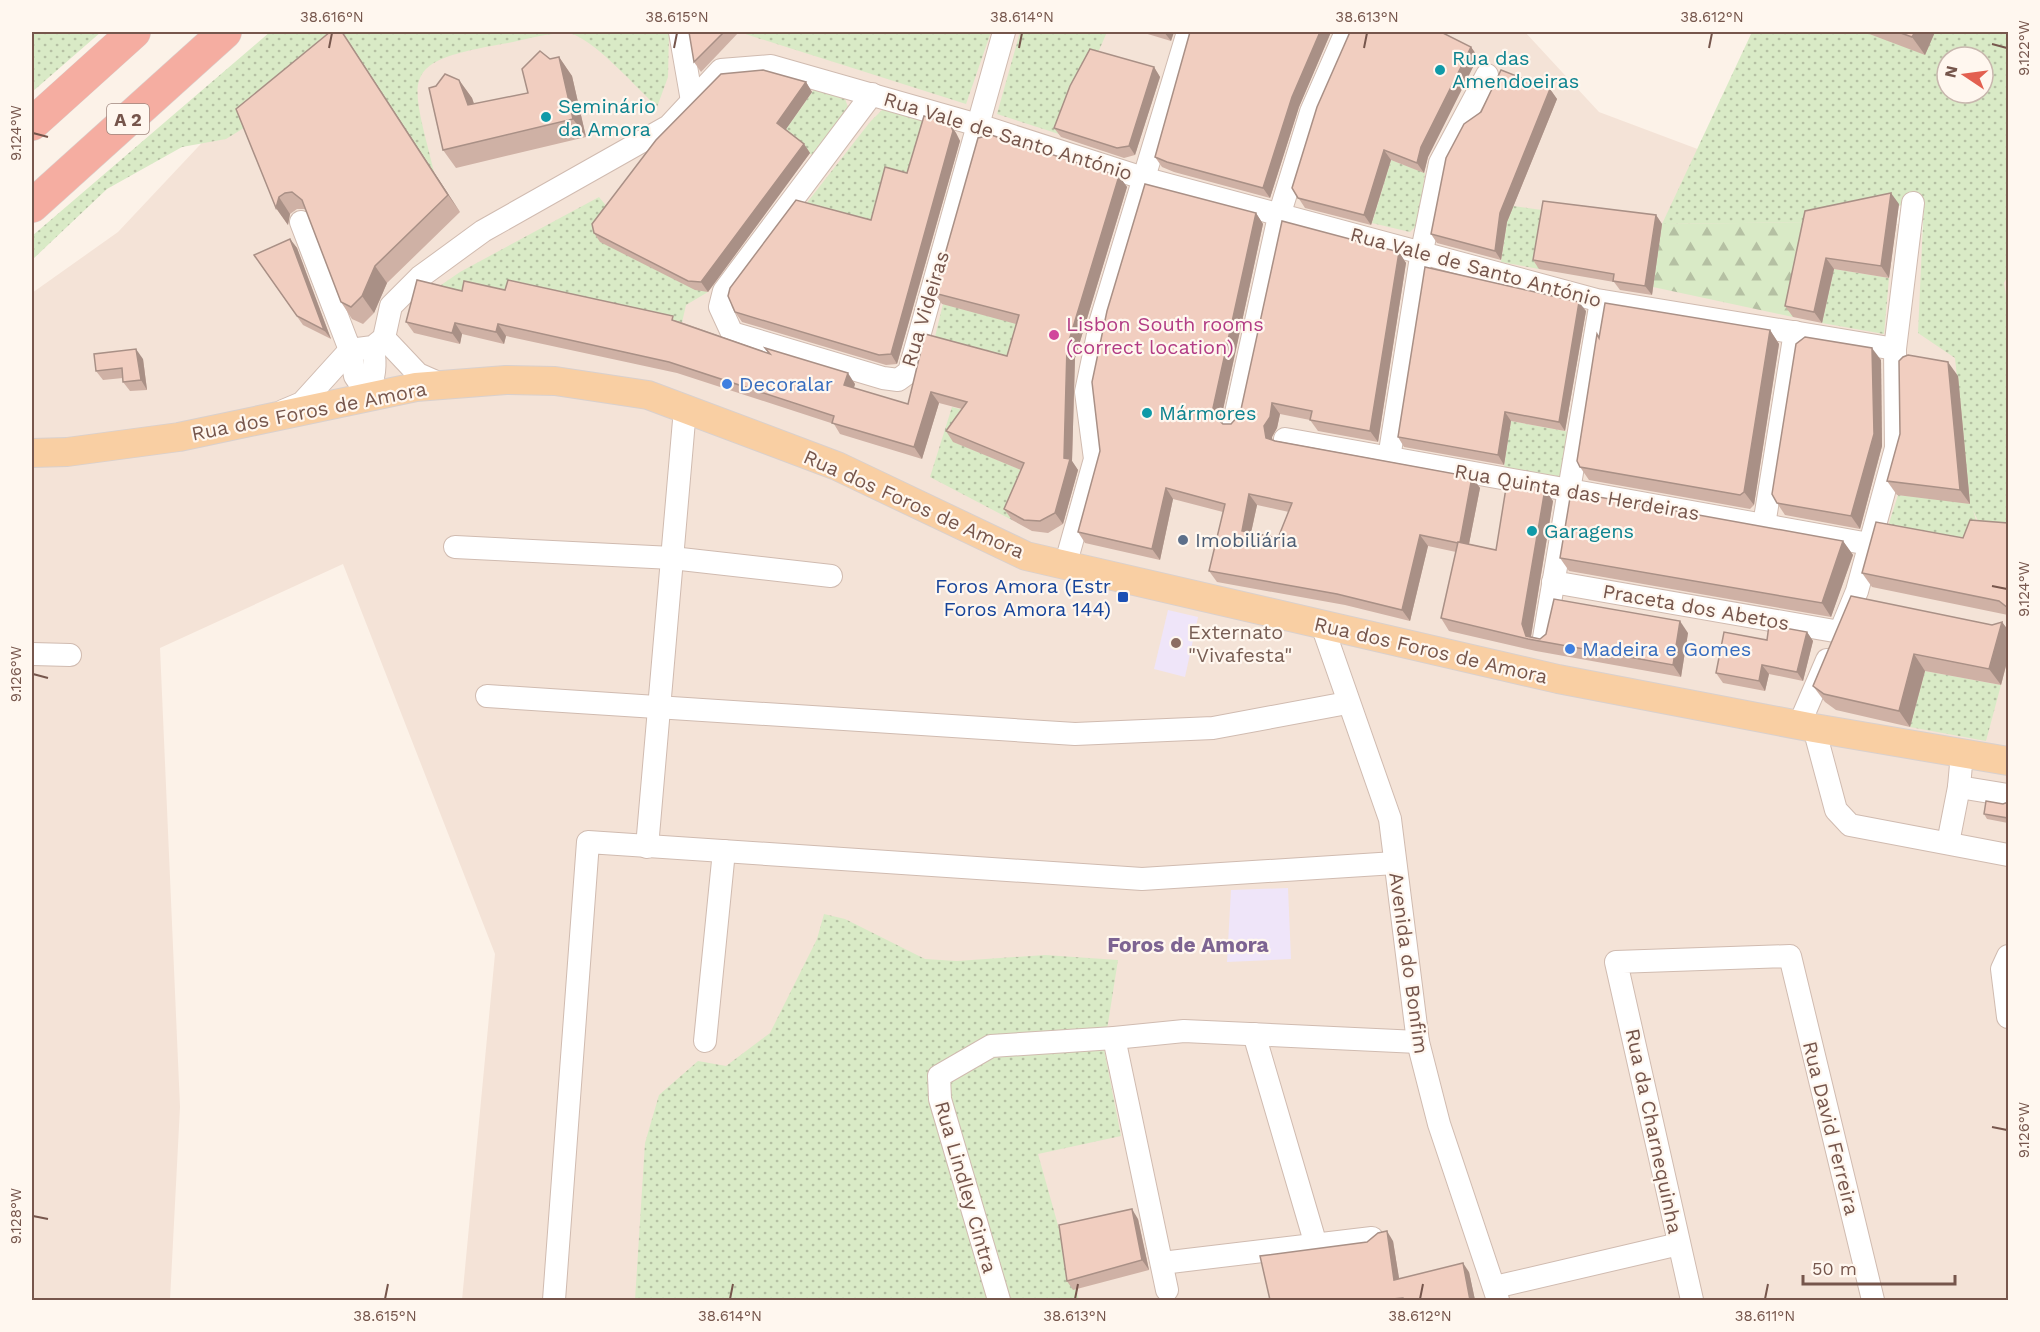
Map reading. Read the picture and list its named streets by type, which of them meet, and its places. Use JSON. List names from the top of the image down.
{
  "streets": {
    "highway": ["A 2"],
    "main road": ["Rua dos Foros de Amora"],
    "street": [
      "Rua Vale de Santo António",
      "Rua Videiras",
      "Rua Quinta das Herdeiras",
      "Praceta dos Abetos",
      "Avenida do Bonfim",
      "Rua David Ferreira",
      "Rua da Charnequinha",
      "Rua Lindley Cintra"
    ]
  },
  "crossings": [
    ["Rua Vale de Santo António", "Rua Videiras"],
    ["Rua Vale de Santo António", "Rua dos Foros de Amora"],
    ["Rua dos Foros de Amora", "Avenida do Bonfim"],
    ["Rua David Ferreira", "Rua da Charnequinha"]
  ],
  "districts": ["Foros de Amora"],
  "places": {
    "other": [
      "Rua das Amendoeiras",
      "Seminário da Amora",
      "Lisbon South rooms (correct location)",
      "Decoralar",
      "Mármores",
      "Garagens",
      "Imobiliária",
      "Externato \"Vivafesta\"",
      "Madeira e Gomes"
    ],
    "transit": ["Foros Amora (Estr Foros Amora 144)"]
  },
  "scale_bar": "50 m",
  "north": "left",
  "coordinates": [
    "38.616°N",
    "38.615°N",
    "38.614°N",
    "38.613°N",
    "38.612°N",
    "9.122°W",
    "9.124°W",
    "9.126°W",
    "9.128°W",
    "38.611°N"
  ]
}
